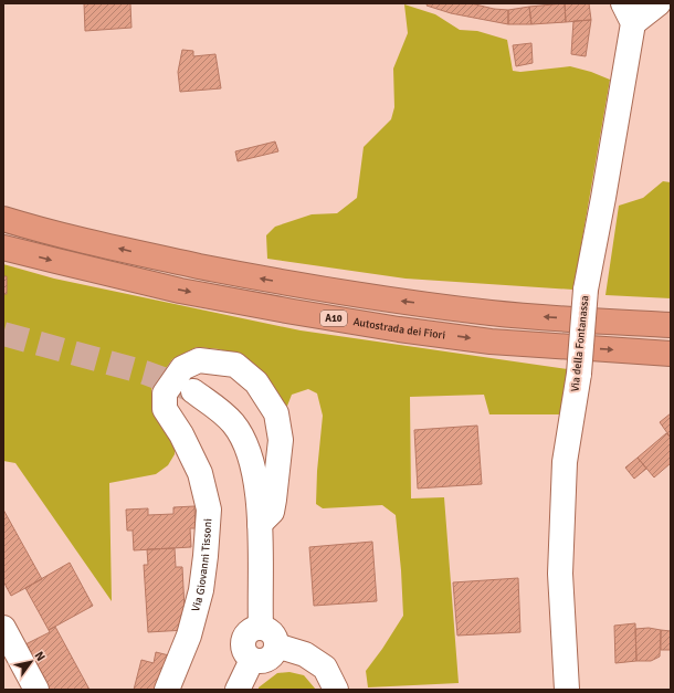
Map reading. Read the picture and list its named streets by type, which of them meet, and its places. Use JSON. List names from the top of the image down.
{
  "streets": {
    "highway": ["A10", "Autostrada dei Fiori"],
    "street": ["Via della Fontanassa", "Via Giovanni Tissoni"]
  },
  "north": "top right"
}
